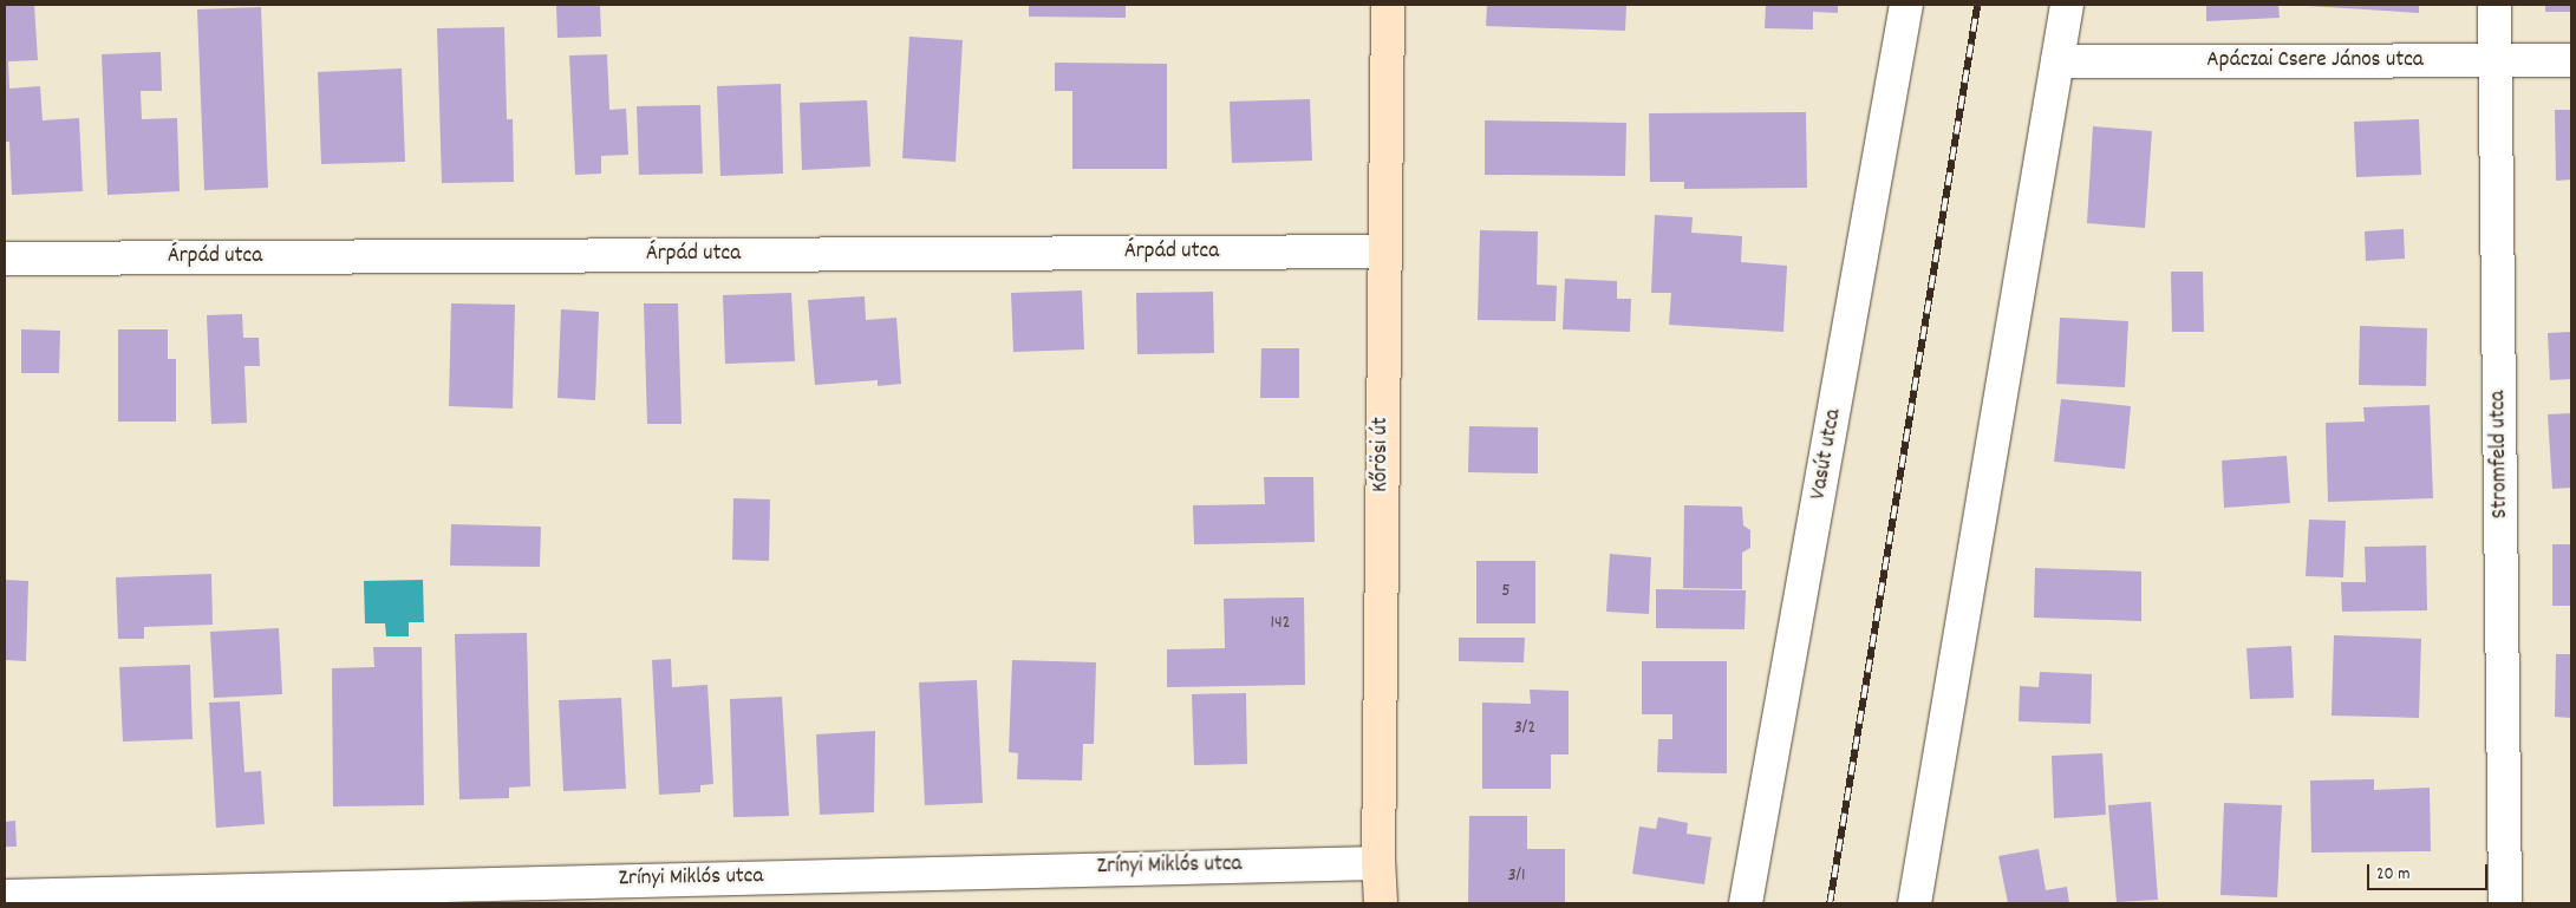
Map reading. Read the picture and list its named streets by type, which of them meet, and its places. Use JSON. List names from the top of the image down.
{
  "streets": {
    "main road": ["Kőrösi út"],
    "street": [
      "Apáczai Csere János utca",
      "Árpád utca",
      "Vasút utca",
      "Stromfeld utca",
      "Zrínyi Miklós utca"
    ]
  },
  "crossings": [
    ["Apáczai Csere János utca", "Stromfeld utca"],
    ["Árpád utca", "Kőrösi út"],
    ["Kőrösi út", "Zrínyi Miklós utca"]
  ],
  "house_numbers": [
    "5",
    "142",
    "3/2",
    "3/1"
  ],
  "scale_bar": "20 m"
}
